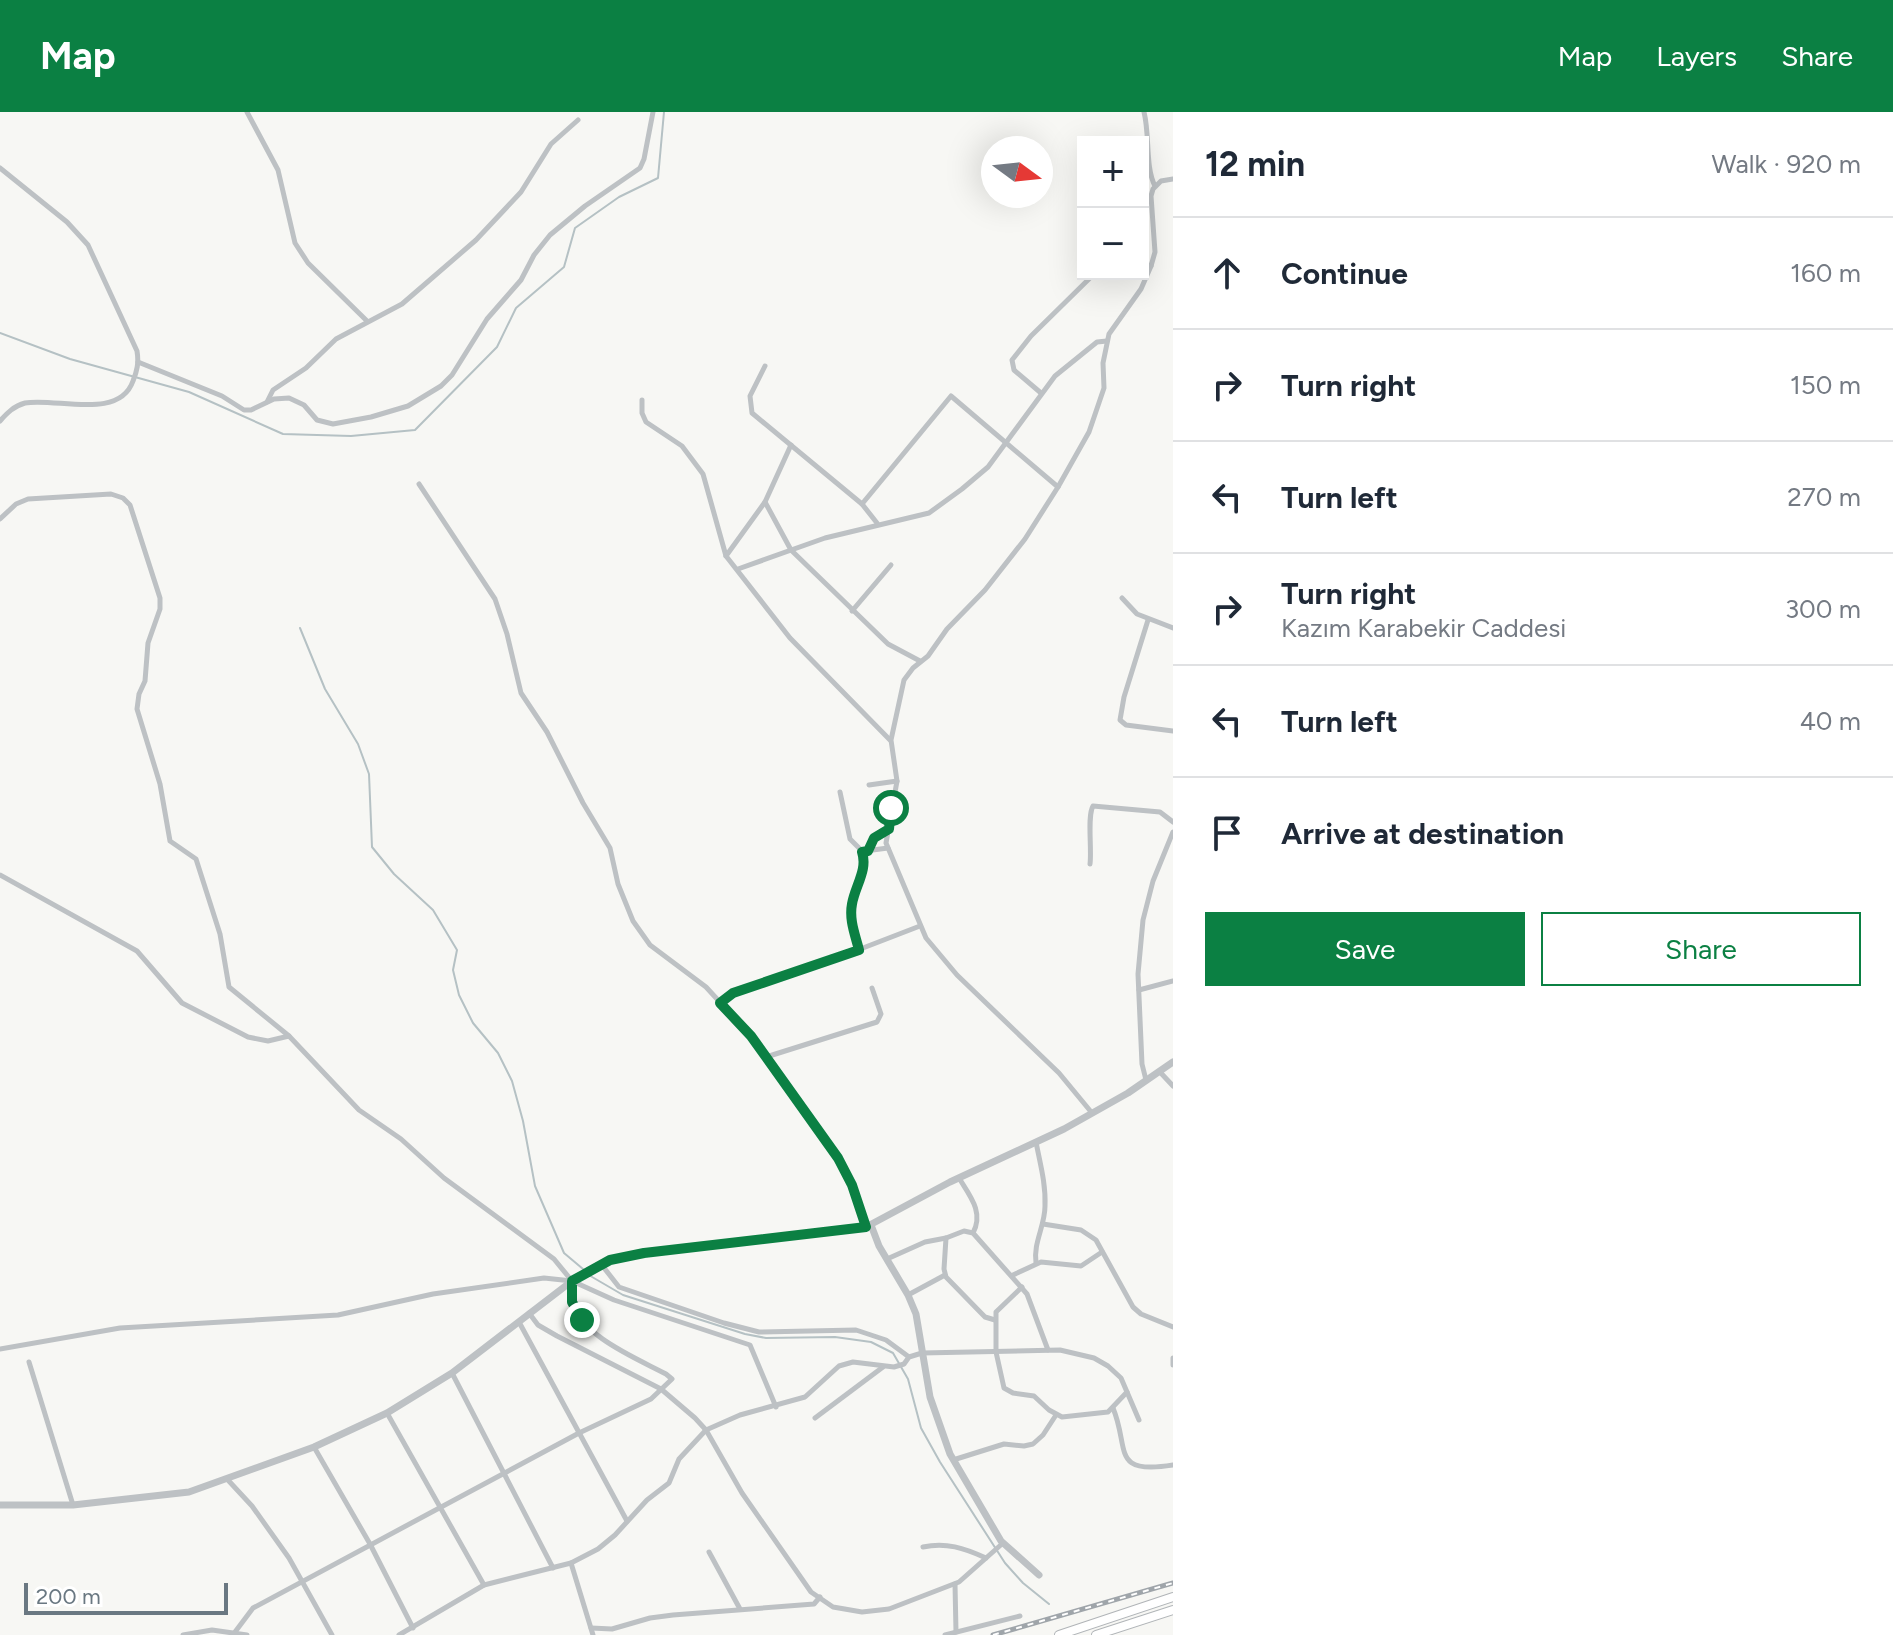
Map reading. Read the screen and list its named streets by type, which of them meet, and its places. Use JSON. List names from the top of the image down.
{
  "scale_bar": "200 m",
  "north": "right",
  "page": {
    "header": "Map",
    "nav": ["Map", "Layers", "Share"],
    "heading": ["12 min", "Walk · 920 m"],
    "map_buttons": ["+", "−"],
    "list": [
      ["Continue", "160 m"],
      ["Turn right", "150 m"],
      ["Turn left", "270 m"],
      ["Turn right", "Kazım Karabekir Caddesi", "300 m"],
      ["Turn left", "40 m"],
      "Arrive at destination"
    ],
    "buttons": ["Save", "Share"],
    "scale": "200 m"
  }
}
